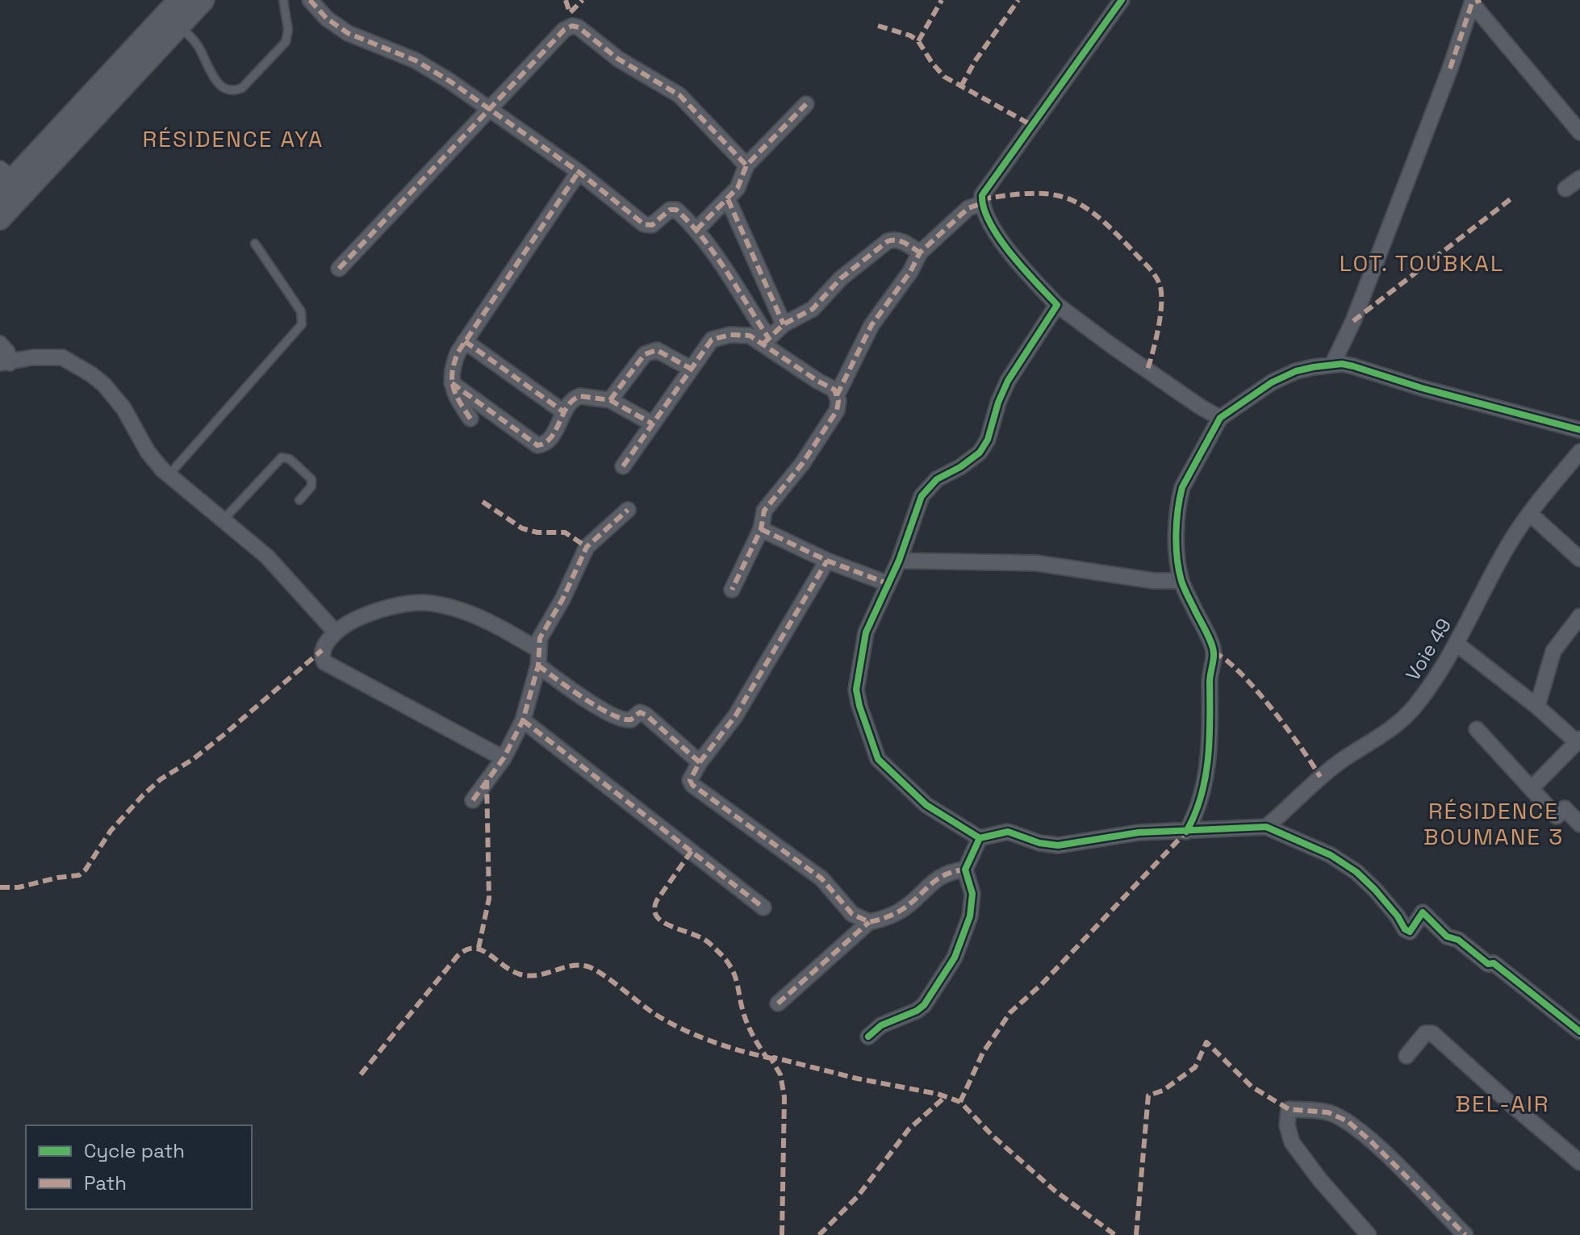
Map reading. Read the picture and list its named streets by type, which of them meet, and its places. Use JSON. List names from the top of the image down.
{
  "streets": {
    "street": ["Voie 49"]
  },
  "districts": [
    "RÉSIDENCE AYA",
    "LOT. TOUBKAL",
    "RÉSIDENCE BOUMANE 3",
    "BEL-AIR"
  ],
  "legend": ["Cycle path", "Path"]
}
